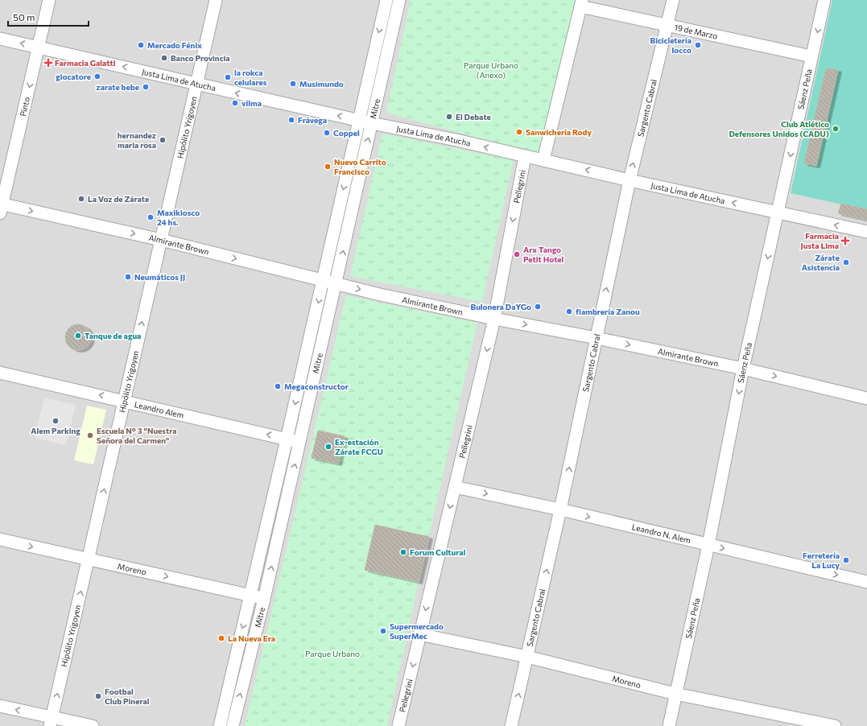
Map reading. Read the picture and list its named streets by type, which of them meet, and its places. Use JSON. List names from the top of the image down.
{
  "streets": {
    "street": [
      "19 de Marzo",
      "Justa Lima de Atucha",
      "Sáenz Peña",
      "Pinto",
      "Sargento Cabral",
      "Mitre",
      "Hipólito Yrigoyen",
      "Pellegrini",
      "Almirante Brown",
      "Leandro Alem",
      "Leandro N. Alem",
      "Moreno"
    ]
  },
  "crossings": [
    ["19 de Marzo", "Sáenz Peña"],
    ["19 de Marzo", "Sargento Cabral"],
    ["Justa Lima de Atucha", "Sáenz Peña"],
    ["Justa Lima de Atucha", "Pinto"],
    ["Justa Lima de Atucha", "Sargento Cabral"],
    ["Justa Lima de Atucha", "Mitre"],
    ["Justa Lima de Atucha", "Hipólito Yrigoyen"],
    ["Justa Lima de Atucha", "Pellegrini"],
    ["Sáenz Peña", "Almirante Brown"],
    ["Sáenz Peña", "Leandro N. Alem"],
    ["Sáenz Peña", "Moreno"],
    ["Pinto", "Almirante Brown"],
    ["Sargento Cabral", "Almirante Brown"],
    ["Sargento Cabral", "Leandro N. Alem"],
    ["Sargento Cabral", "Moreno"],
    ["Mitre", "Almirante Brown"],
    ["Mitre", "Leandro Alem"],
    ["Mitre", "Moreno"],
    ["Hipólito Yrigoyen", "Almirante Brown"],
    ["Hipólito Yrigoyen", "Leandro Alem"],
    ["Hipólito Yrigoyen", "Moreno"],
    ["Pellegrini", "Almirante Brown"],
    ["Pellegrini", "Leandro N. Alem"],
    ["Pellegrini", "Moreno"]
  ],
  "one_way": [
    "Justa Lima de Atucha",
    "Sáenz Peña",
    "Pinto",
    "Sargento Cabral",
    "Hipólito Yrigoyen",
    "Pellegrini",
    "Almirante Brown",
    "Leandro Alem",
    "Leandro N. Alem",
    "Moreno"
  ],
  "parks": ["Parque Urbano (Anexo)", "Parque Urbano"],
  "places": {
    "other": [
      "Mercado Fénix",
      "Bicicletería Iocco",
      "Banco Provincia",
      "giocatore",
      "la rokca celulares",
      "Musimundo",
      "zarate bebe",
      "vilma",
      "El Debate",
      "Frávega",
      "Club Atlético Defensores Unidos (CADU)",
      "Sanwichería Rody",
      "Coppel",
      "hernandez maria rosa",
      "Nuevo Carrito Francisco",
      "La Voz de Zárate",
      "Maxikiosco 24 hs.",
      "Arx Tango Petit Hotel",
      "Zárate Asistencia",
      "Neumáticos JJ",
      "Bulonera DaYGo",
      "fiambrería Zanou",
      "Tanque de agua",
      "Megaconstructor",
      "Alem Parking",
      "Escuela N° 3 \"Nuestra Señora del Carmen\"",
      "Ex-estación Zárate FCGU",
      "Forum Cultural",
      "Ferretería La Lucy",
      "Supermercado SuperMec",
      "La Nueva Era",
      "Footbal Club Pineral"
    ],
    "health": ["Farmacia Galatti", "Farmacia Justa Lima"]
  },
  "scale_bar": "50 m"
}
